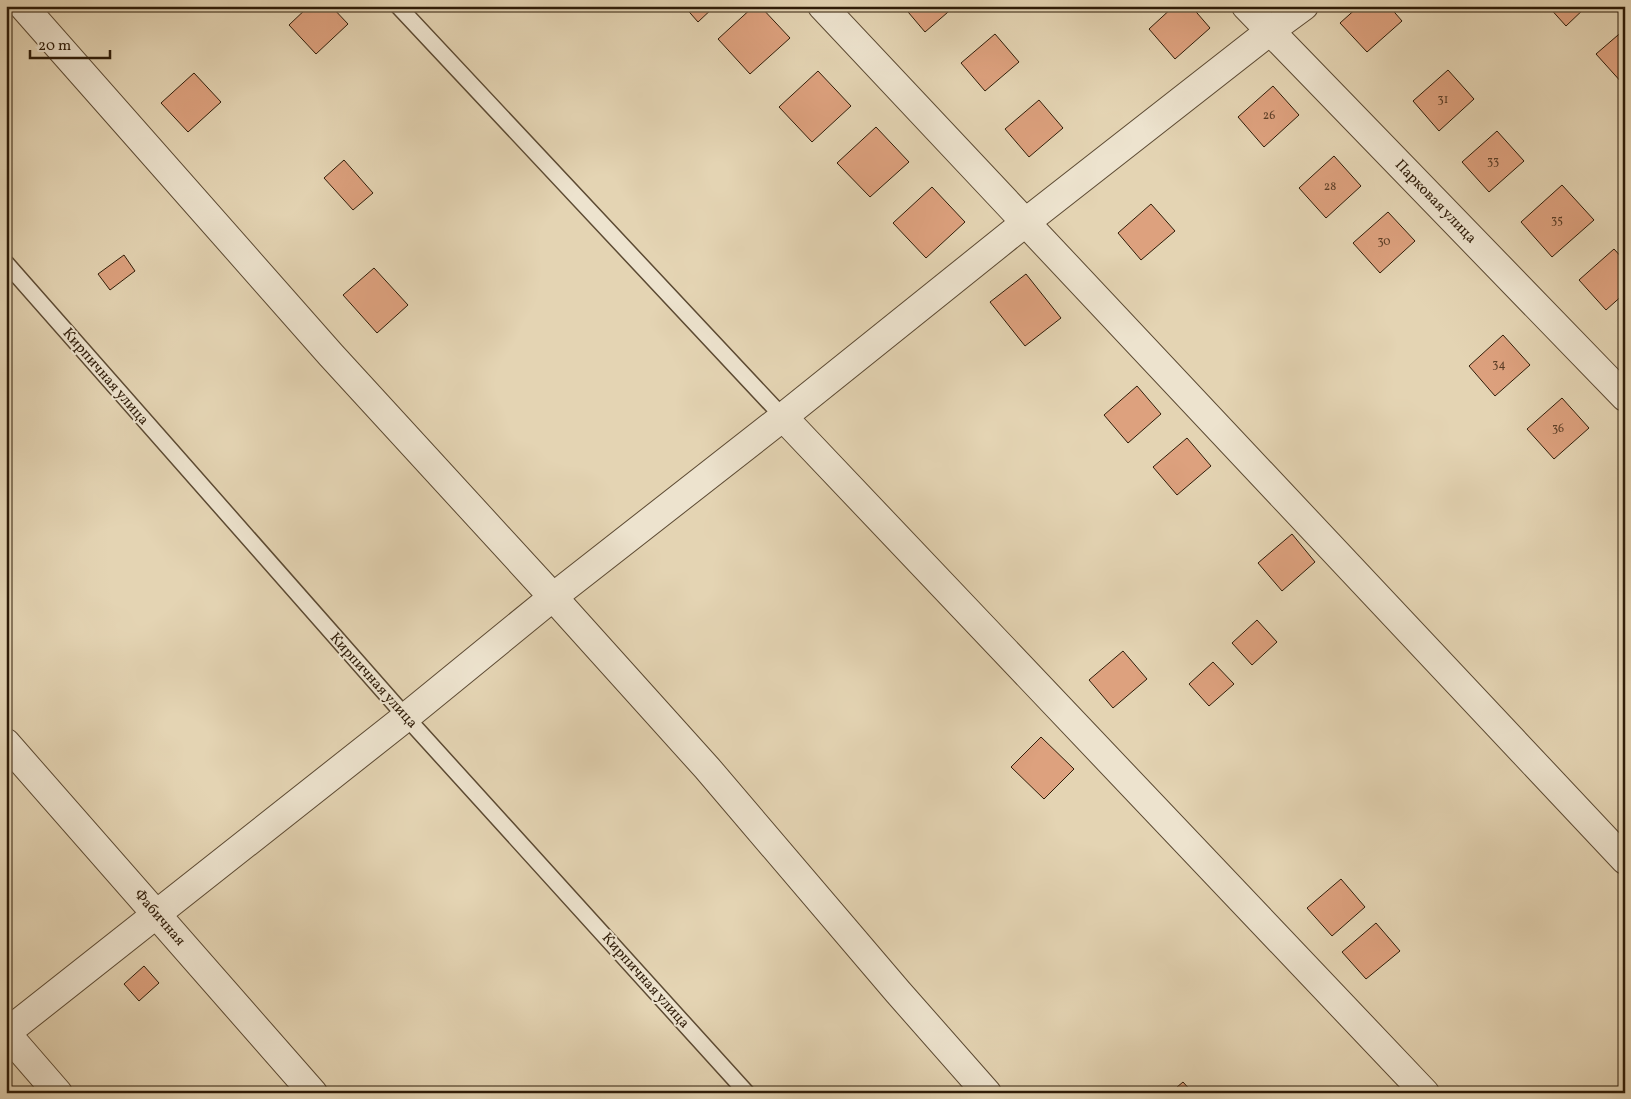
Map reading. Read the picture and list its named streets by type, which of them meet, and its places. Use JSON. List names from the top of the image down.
{
  "streets": {
    "street": ["Парковая улица", "Фабичная"],
    "lane": ["Кирпичная улица"]
  },
  "house_numbers": [
    "31",
    "26",
    "33",
    "28",
    "35",
    "30",
    "34",
    "36"
  ],
  "scale_bar": "20 m"
}
